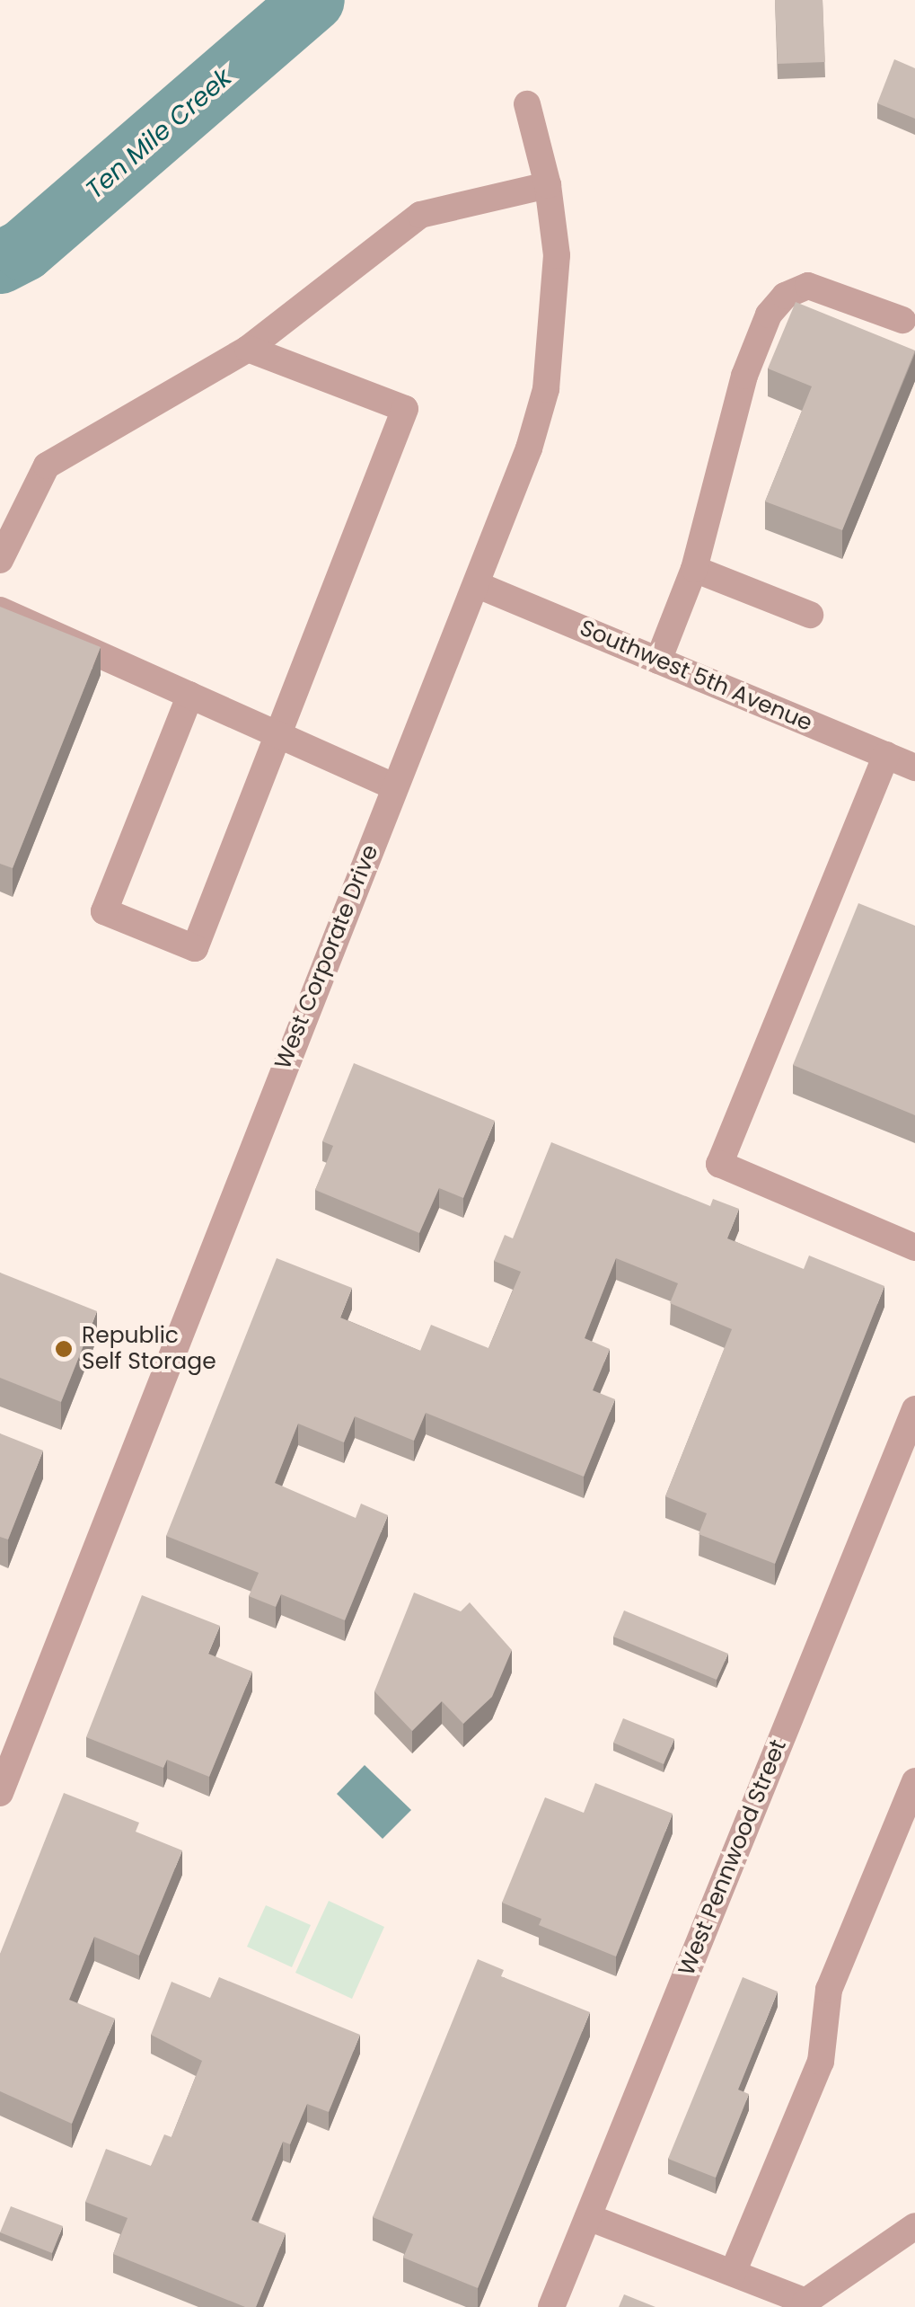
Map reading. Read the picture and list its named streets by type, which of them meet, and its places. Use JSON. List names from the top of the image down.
{
  "streets": {
    "street": ["Southwest 5th Avenue", "West Corporate Drive", "West Pennwood Street"]
  },
  "crossings": [
    ["Southwest 5th Avenue", "West Corporate Drive"]
  ],
  "water": ["Ten Mile Creek"],
  "places": ["Republic Self Storage"]
}
